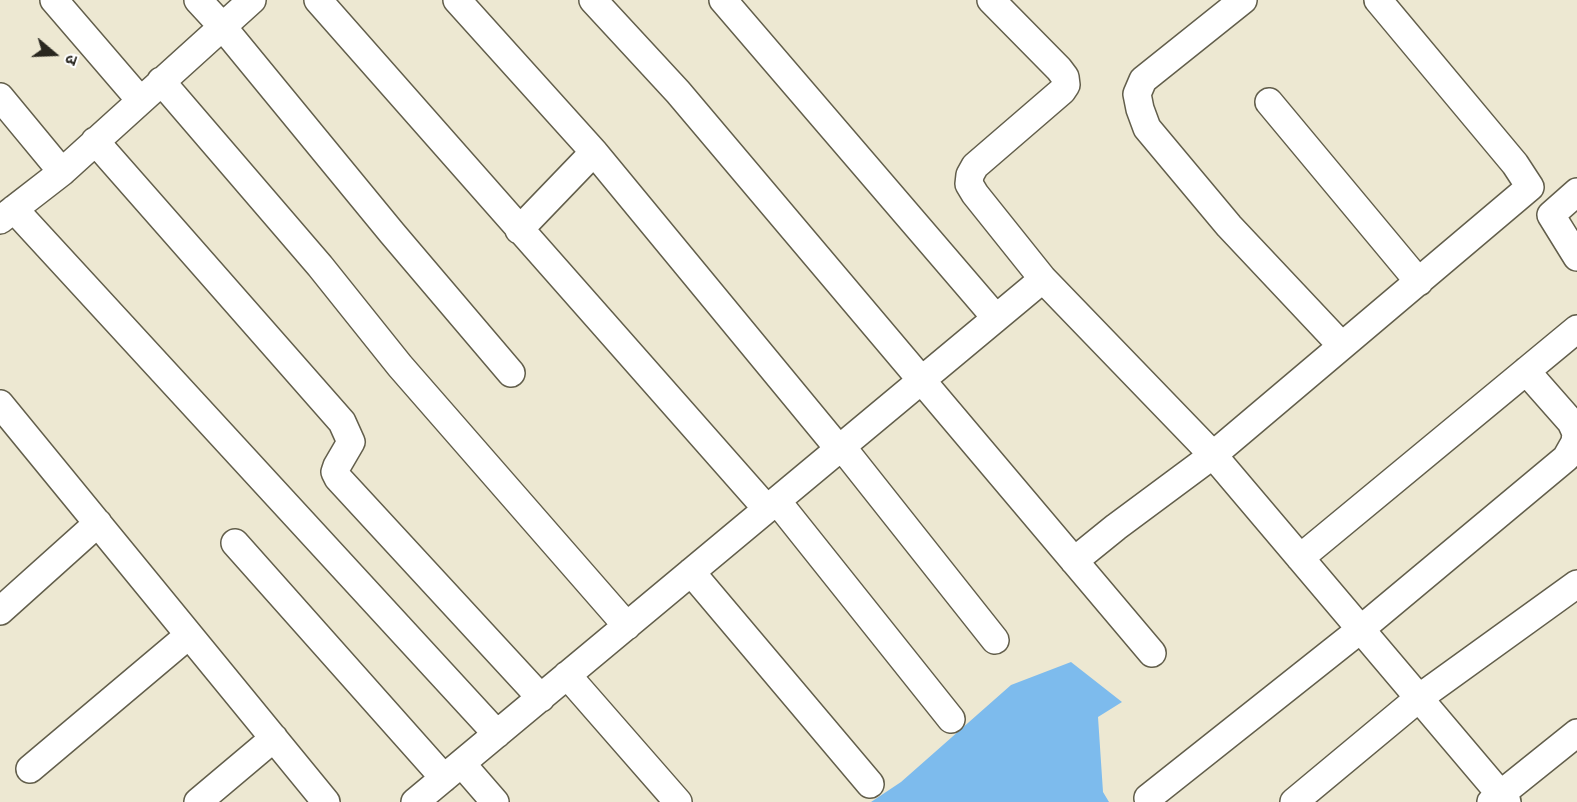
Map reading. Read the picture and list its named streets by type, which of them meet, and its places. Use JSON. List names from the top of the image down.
{
  "north": "right"
}
